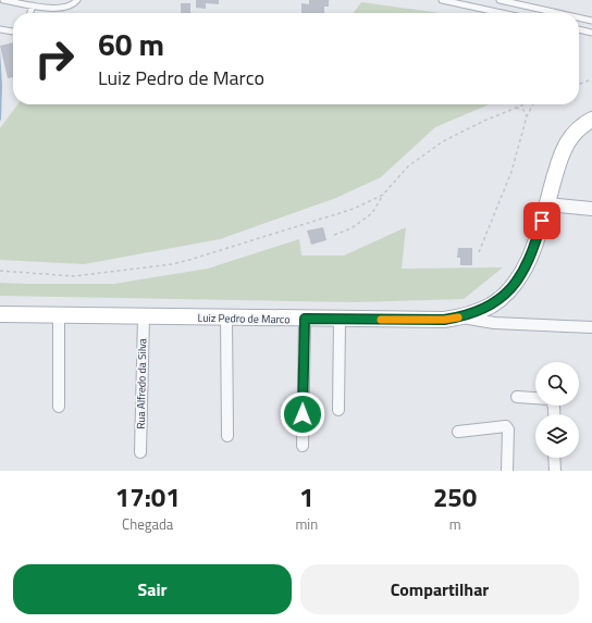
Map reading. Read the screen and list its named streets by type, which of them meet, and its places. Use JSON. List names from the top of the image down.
{
  "streets": {
    "main road": ["Luiz Pedro de Marco"],
    "street": ["Rua Alfredo da Silva"]
  },
  "crossings": [
    ["Luiz Pedro de Marco", "Rua Alfredo da Silva"]
  ],
  "page": {
    "turn": ["60 m", "Luiz Pedro de Marco"],
    "eta": [
      "17:01",
      "Chegada",
      "1",
      "min",
      "250",
      "m"
    ],
    "buttons": ["Sair", "Compartilhar"]
  }
}
